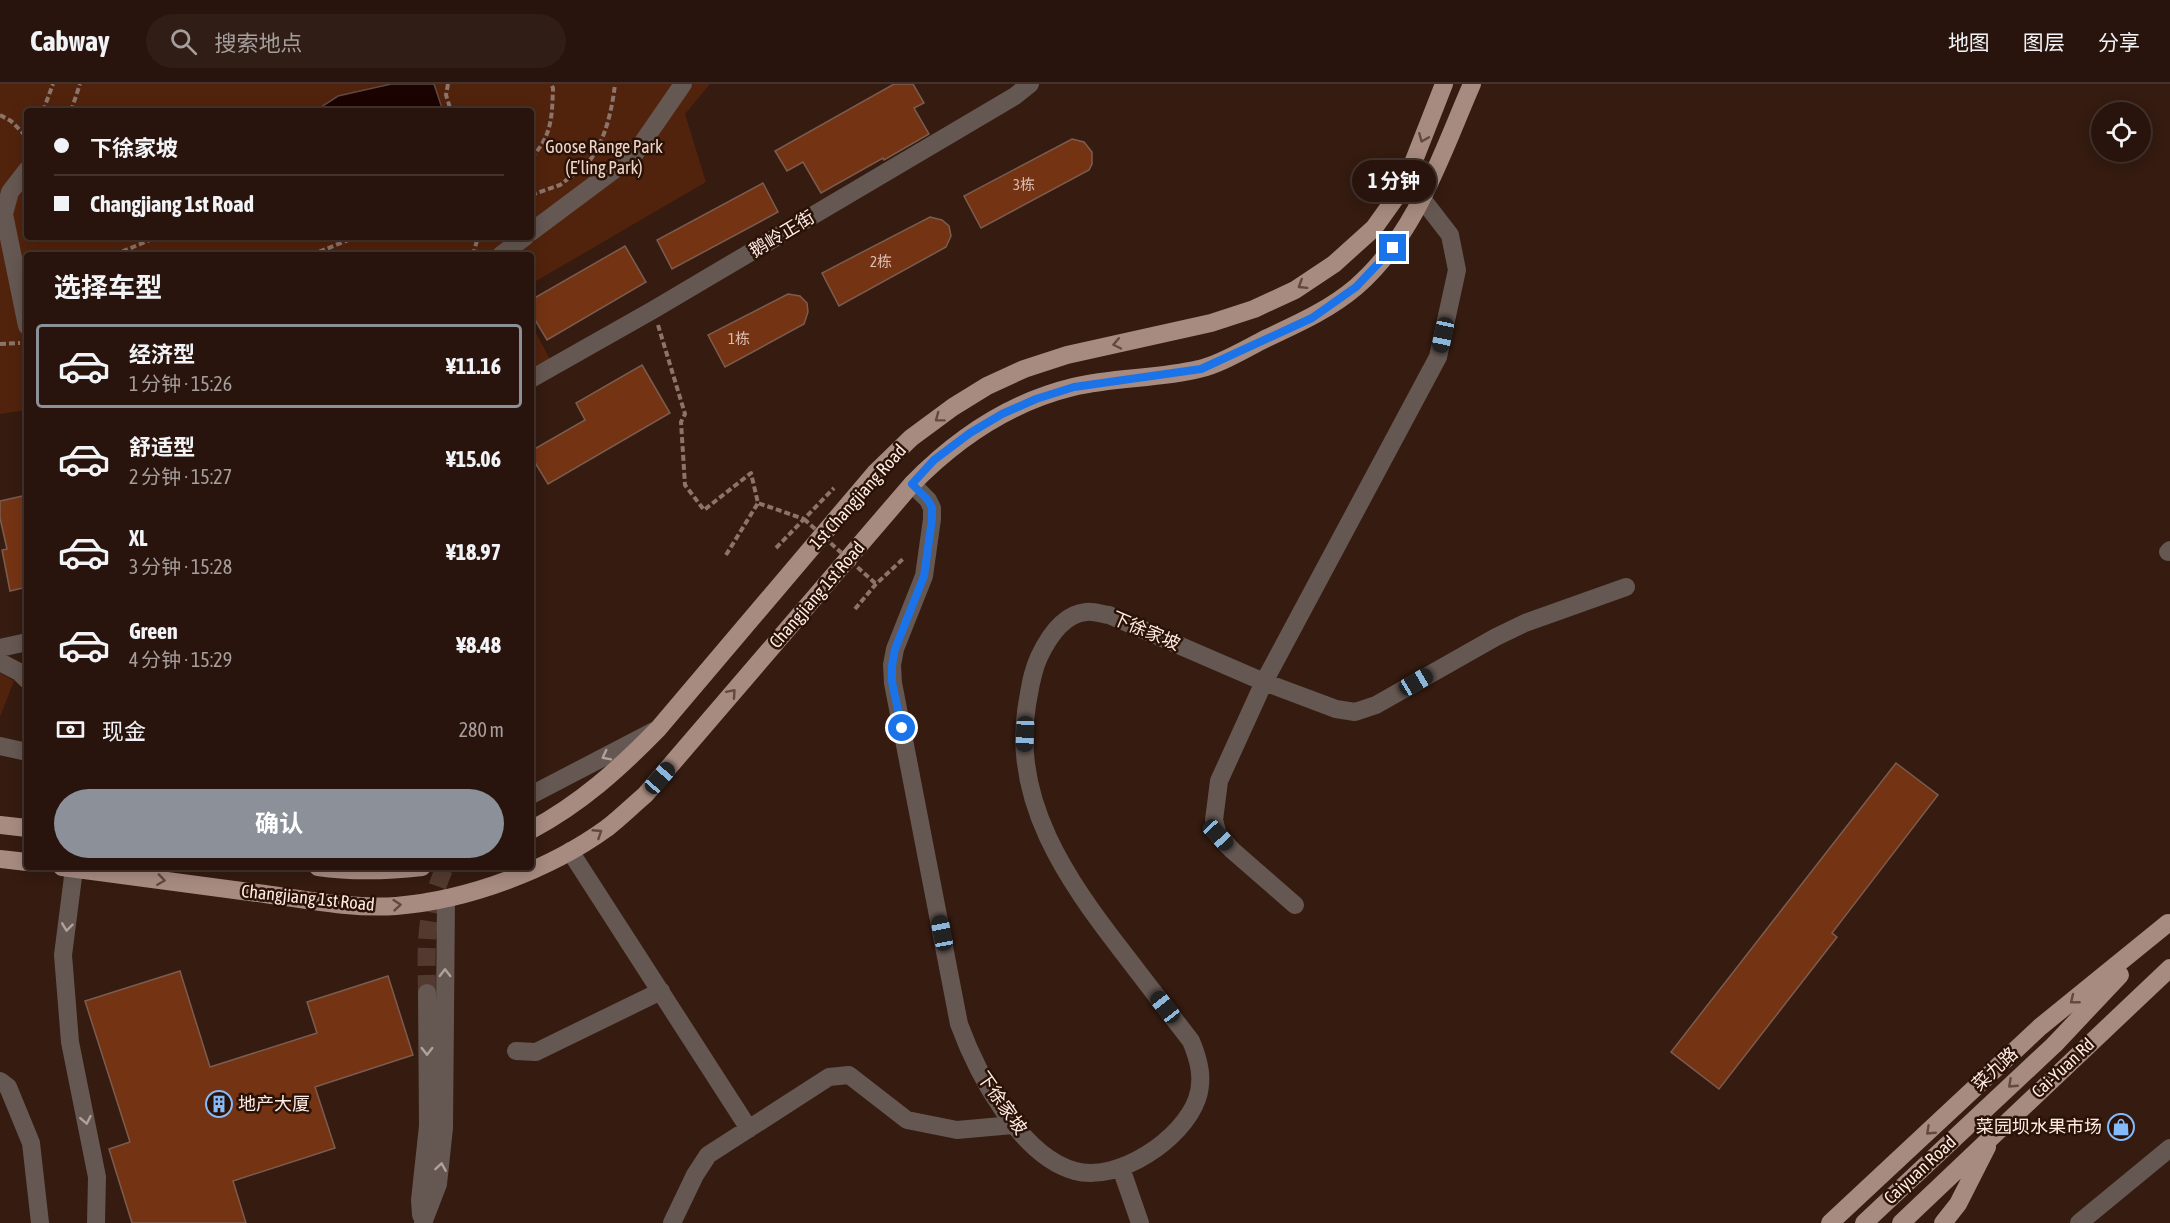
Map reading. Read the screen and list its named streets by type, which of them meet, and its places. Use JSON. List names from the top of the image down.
{
  "streets": {
    "main road": [
      "1st Changjiang Road",
      "Changjiang 1st Road",
      "Cai-Yuan Rd",
      "菜九路",
      "Caiyuan Road"
    ],
    "street": ["鹅岭正街", "下徐家坡"]
  },
  "crossings": [
    ["Changjiang 1st Road", "下徐家坡"],
    ["Cai-Yuan Rd", "菜九路"],
    ["Cai-Yuan Rd", "Caiyuan Road"]
  ],
  "one_way": ["1st Changjiang Road", "Changjiang 1st Road", "菜九路"],
  "parks": ["Goose Range Park (E’ling Park)"],
  "places": {
    "building": ["地产大厦"],
    "shop": ["菜园坝水果市场"]
  },
  "house_numbers": ["3栋", "2栋", "1栋"],
  "page": {
    "header": "Cabway",
    "search": "搜索地点",
    "nav": ["地图", "图层", "分享"],
    "banner": ["下徐家坡", "Changjiang 1st Road"],
    "bubble": "1 分钟",
    "heading": "选择车型",
    "list": [
      {
        "name": "经济型",
        "note": "1 分钟 · 15:26",
        "value": "¥11.16"
      },
      {
        "name": "舒适型",
        "note": "2 分钟 · 15:27",
        "value": "¥15.06"
      },
      {
        "name": "XL",
        "note": "3 分钟 · 15:28",
        "value": "¥18.97"
      },
      {
        "name": "Green",
        "note": "4 分钟 · 15:29",
        "value": "¥8.48"
      }
    ],
    "pay": ["现金", "280 m"],
    "buttons": "确认"
  }
}
